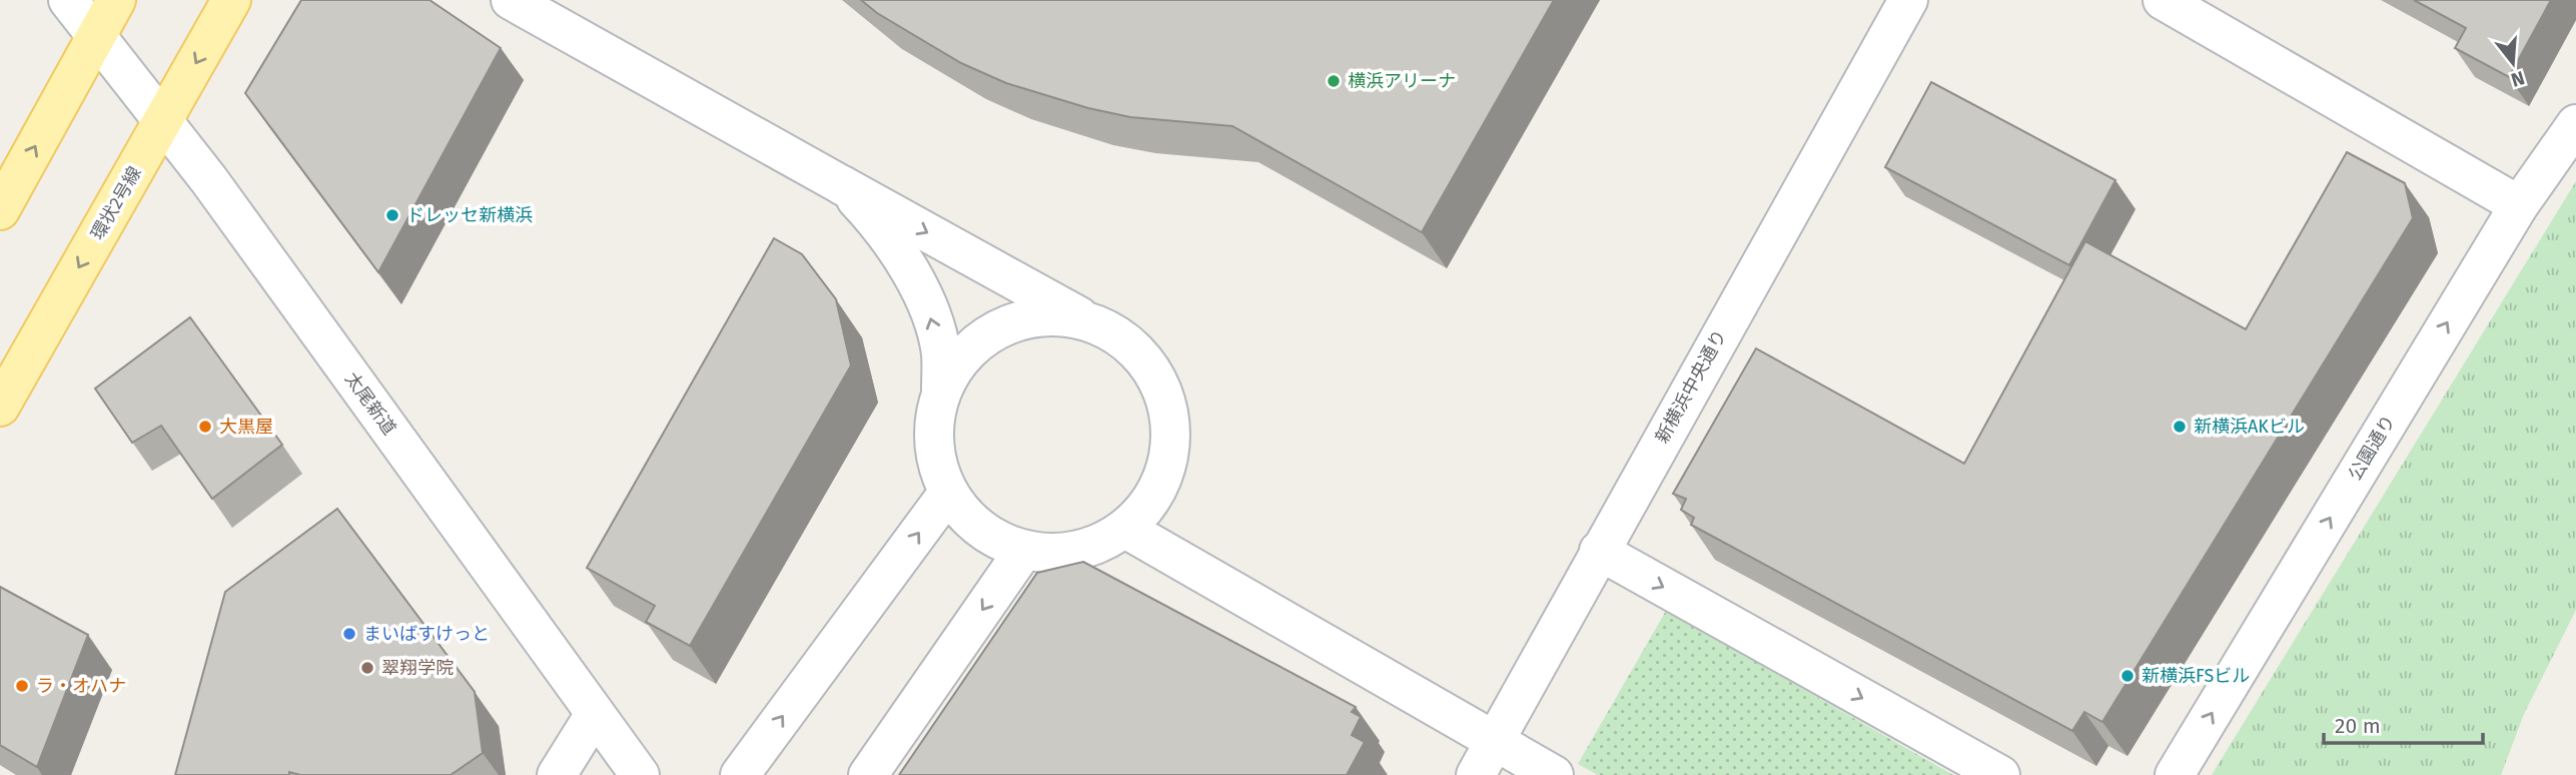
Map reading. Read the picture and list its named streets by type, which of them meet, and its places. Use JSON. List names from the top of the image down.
{
  "streets": {
    "main road": ["環状2号線"],
    "street": ["新横浜中央通り", "太尾新道", "公園通り"]
  },
  "crossings": [
    ["環状2号線", "太尾新道"]
  ],
  "one_way": ["公園通り"],
  "places": [
    "横浜アリーナ",
    "ドレッセ新横浜",
    "大黒屋",
    "新横浜AKビル",
    "まいばすけっと",
    "翠翔学院",
    "新横浜FSビル",
    "ラ・オハナ"
  ],
  "scale_bar": "20 m",
  "north": "bottom"
}
